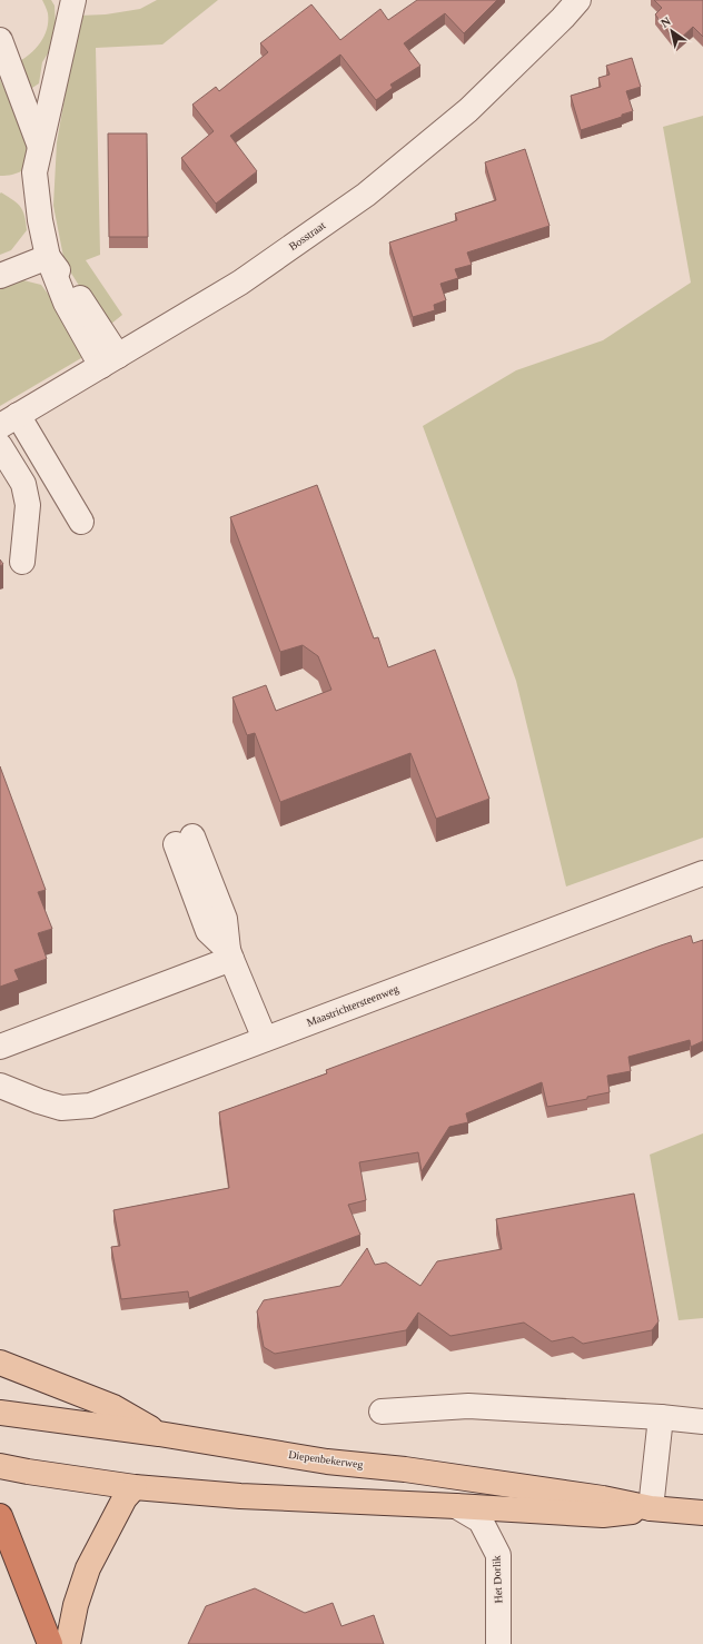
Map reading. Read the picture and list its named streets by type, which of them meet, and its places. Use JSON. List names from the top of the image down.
{
  "streets": {
    "main road": ["Diepenbekerweg"],
    "street": ["Bosstraat", "Maastrichtersteenweg", "Het Dorlik"]
  },
  "crossings": [
    ["Diepenbekerweg", "Het Dorlik"]
  ],
  "north": "top left"
}
